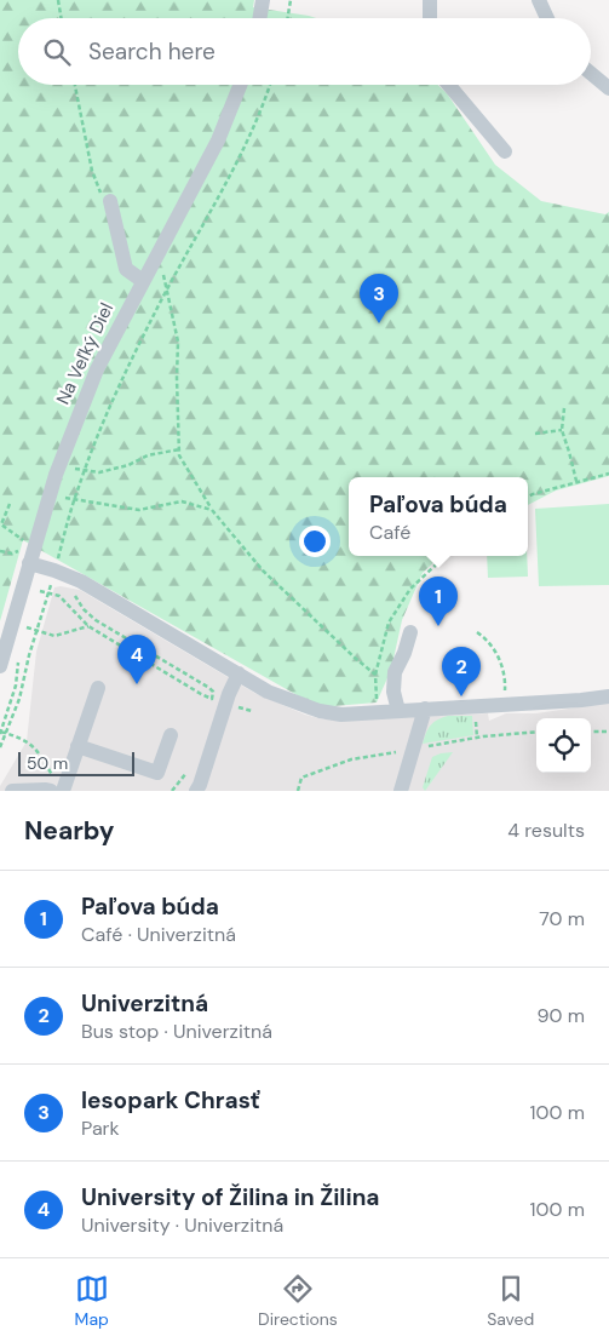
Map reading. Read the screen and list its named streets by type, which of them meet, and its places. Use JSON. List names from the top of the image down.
{
  "streets": {
    "street": ["Na Veľký Diel"]
  },
  "scale_bar": "50 m",
  "page": {
    "search": "Search here",
    "pins": [
      "3",
      "1",
      "4",
      "2"
    ],
    "popup": ["Paľova búda", "Café"],
    "scale": "50 m",
    "heading": ["Nearby", "4 results"],
    "list": [
      {
        "mark": "1",
        "name": "Paľova búda",
        "note": "Café · Univerzitná",
        "value": "70 m"
      },
      {
        "mark": "2",
        "name": "Univerzitná",
        "note": "Bus stop · Univerzitná",
        "value": "90 m"
      },
      {
        "mark": "3",
        "name": "lesopark Chrasť",
        "note": "Park",
        "value": "100 m"
      },
      {
        "mark": "4",
        "name": "University of Žilina in Žilina",
        "note": "University · Univerzitná",
        "value": "100 m"
      }
    ],
    "nav": ["Map", "Directions", "Saved"]
  }
}
